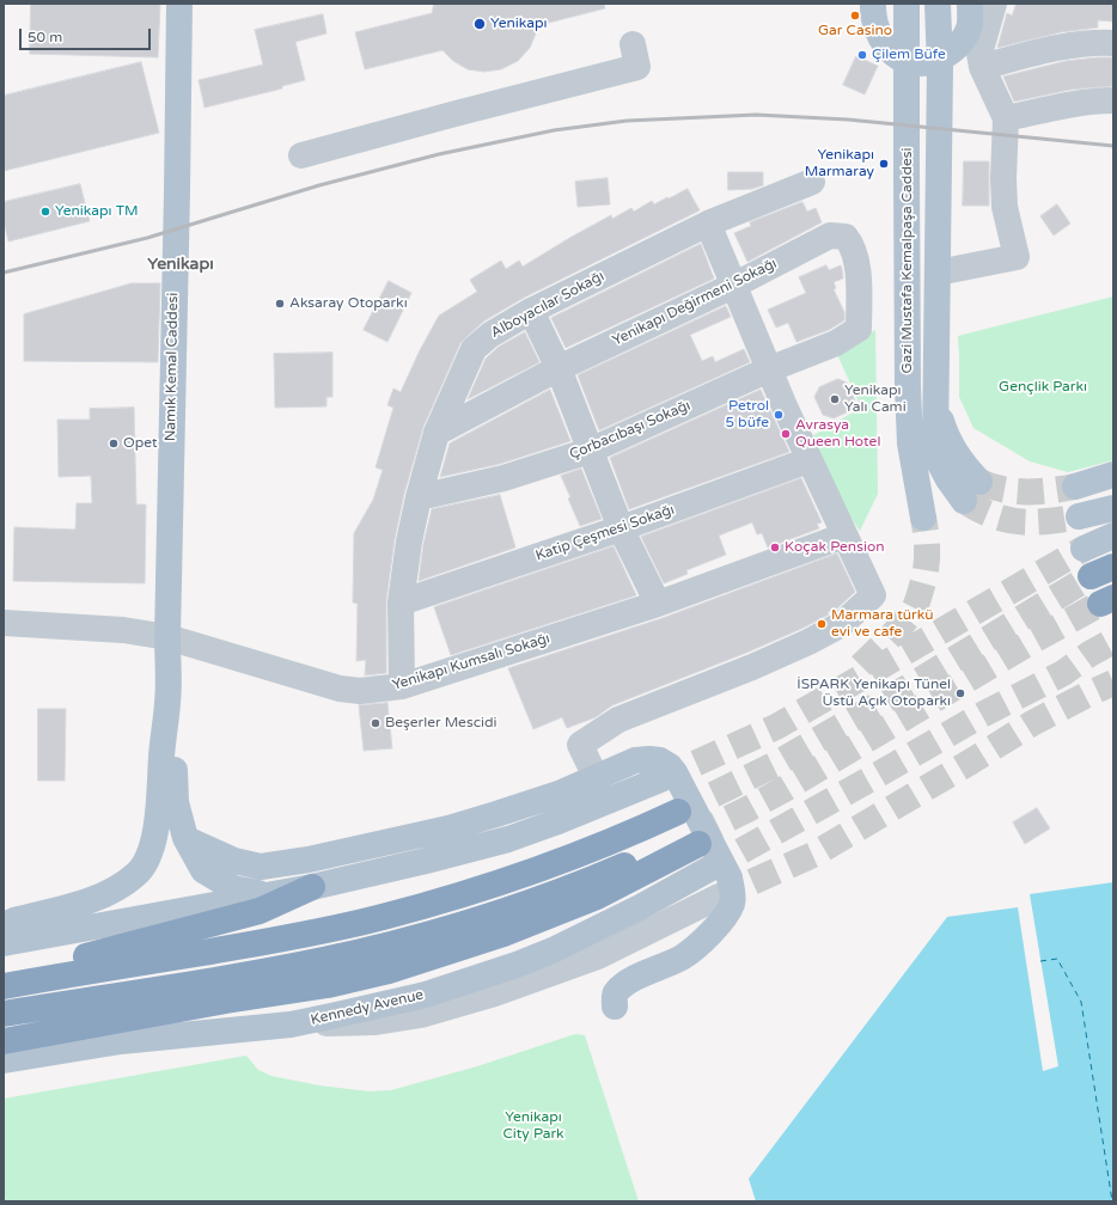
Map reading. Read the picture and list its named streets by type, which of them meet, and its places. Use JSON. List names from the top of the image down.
{
  "streets": {
    "main road": ["Gazi Mustafa Kemalpaşa Caddesi", "Namık Kemal Caddesi", "Kennedy Avenue"],
    "street": [
      "Yenikapı Değirmeni Sokağı",
      "Alboyacılar Sokağı",
      "Çorbacıbaşı Sokağı",
      "Katip Çeşmesi Sokağı",
      "Yenikapı Kumsalı Sokağı"
    ]
  },
  "crossings": [
    ["Yenikapı Değirmeni Sokağı", "Alboyacılar Sokağı"],
    ["Yenikapı Değirmeni Sokağı", "Çorbacıbaşı Sokağı"],
    ["Alboyacılar Sokağı", "Çorbacıbaşı Sokağı"],
    ["Alboyacılar Sokağı", "Katip Çeşmesi Sokağı"],
    ["Alboyacılar Sokağı", "Yenikapı Kumsalı Sokağı"],
    ["Namık Kemal Caddesi", "Yenikapı Kumsalı Sokağı"]
  ],
  "districts": ["Yenikapı"],
  "parks": ["Gençlik Parkı", "Yenikapı City Park"],
  "places": [
    "Gar Casino",
    "Yenikapı",
    "Çilem Büfe",
    "Yenikapı Marmaray",
    "Yenikapı TM",
    "Aksaray Otoparkı",
    "Yenikapı Yalı Cami",
    "Petrol 5 büfe",
    "Avrasya Queen Hotel",
    "Opet",
    "Koçak Pension",
    "Marmara türkü evi ve cafe",
    "İSPARK Yenikapı Tünel Üstü Açık Otoparkı",
    "Beşerler Mescidi"
  ],
  "scale_bar": "50 m"
}
